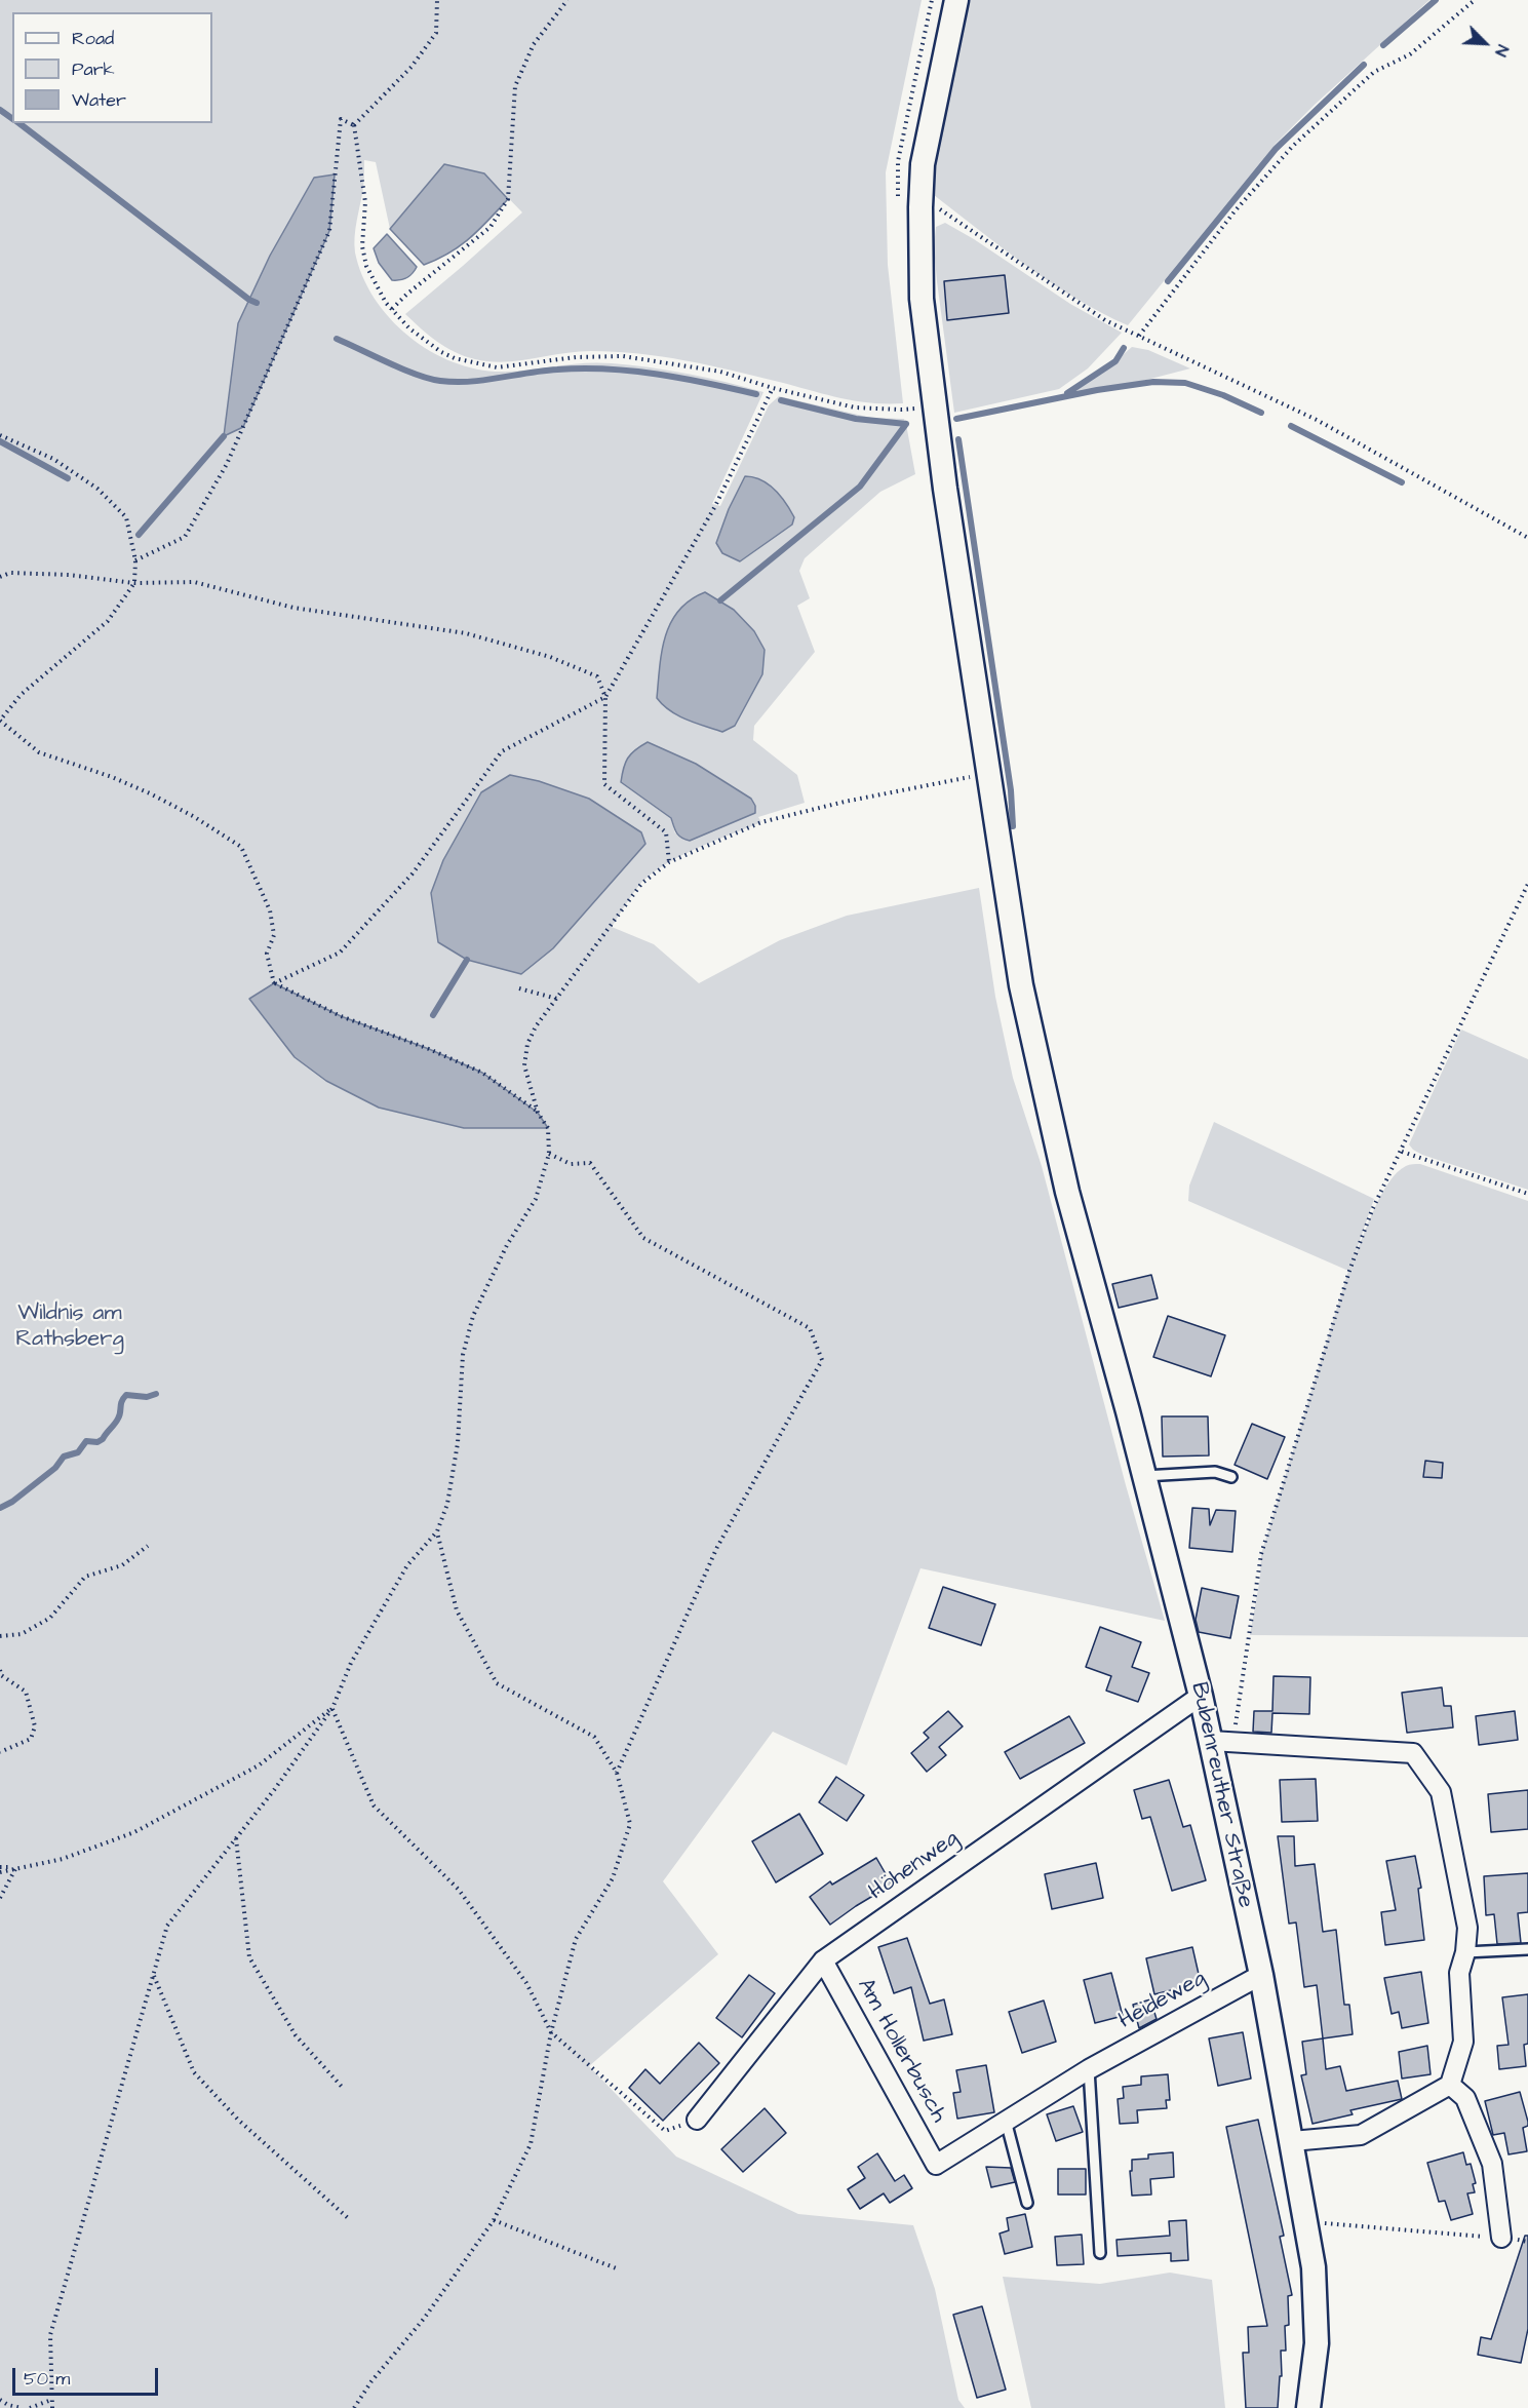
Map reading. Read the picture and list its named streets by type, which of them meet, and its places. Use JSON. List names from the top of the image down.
{
  "streets": {
    "street": [
      "Bubenreuther Straße",
      "Höhenweg",
      "Heideweg",
      "Am Hollerbusch"
    ]
  },
  "crossings": [
    ["Bubenreuther Straße", "Höhenweg"],
    ["Bubenreuther Straße", "Heideweg"],
    ["Höhenweg", "Am Hollerbusch"],
    ["Heideweg", "Am Hollerbusch"]
  ],
  "parks": ["Wildnis am Rathsberg"],
  "legend": ["Road", "Park", "Water"],
  "scale_bar": "50 m",
  "north": "bottom right"
}
